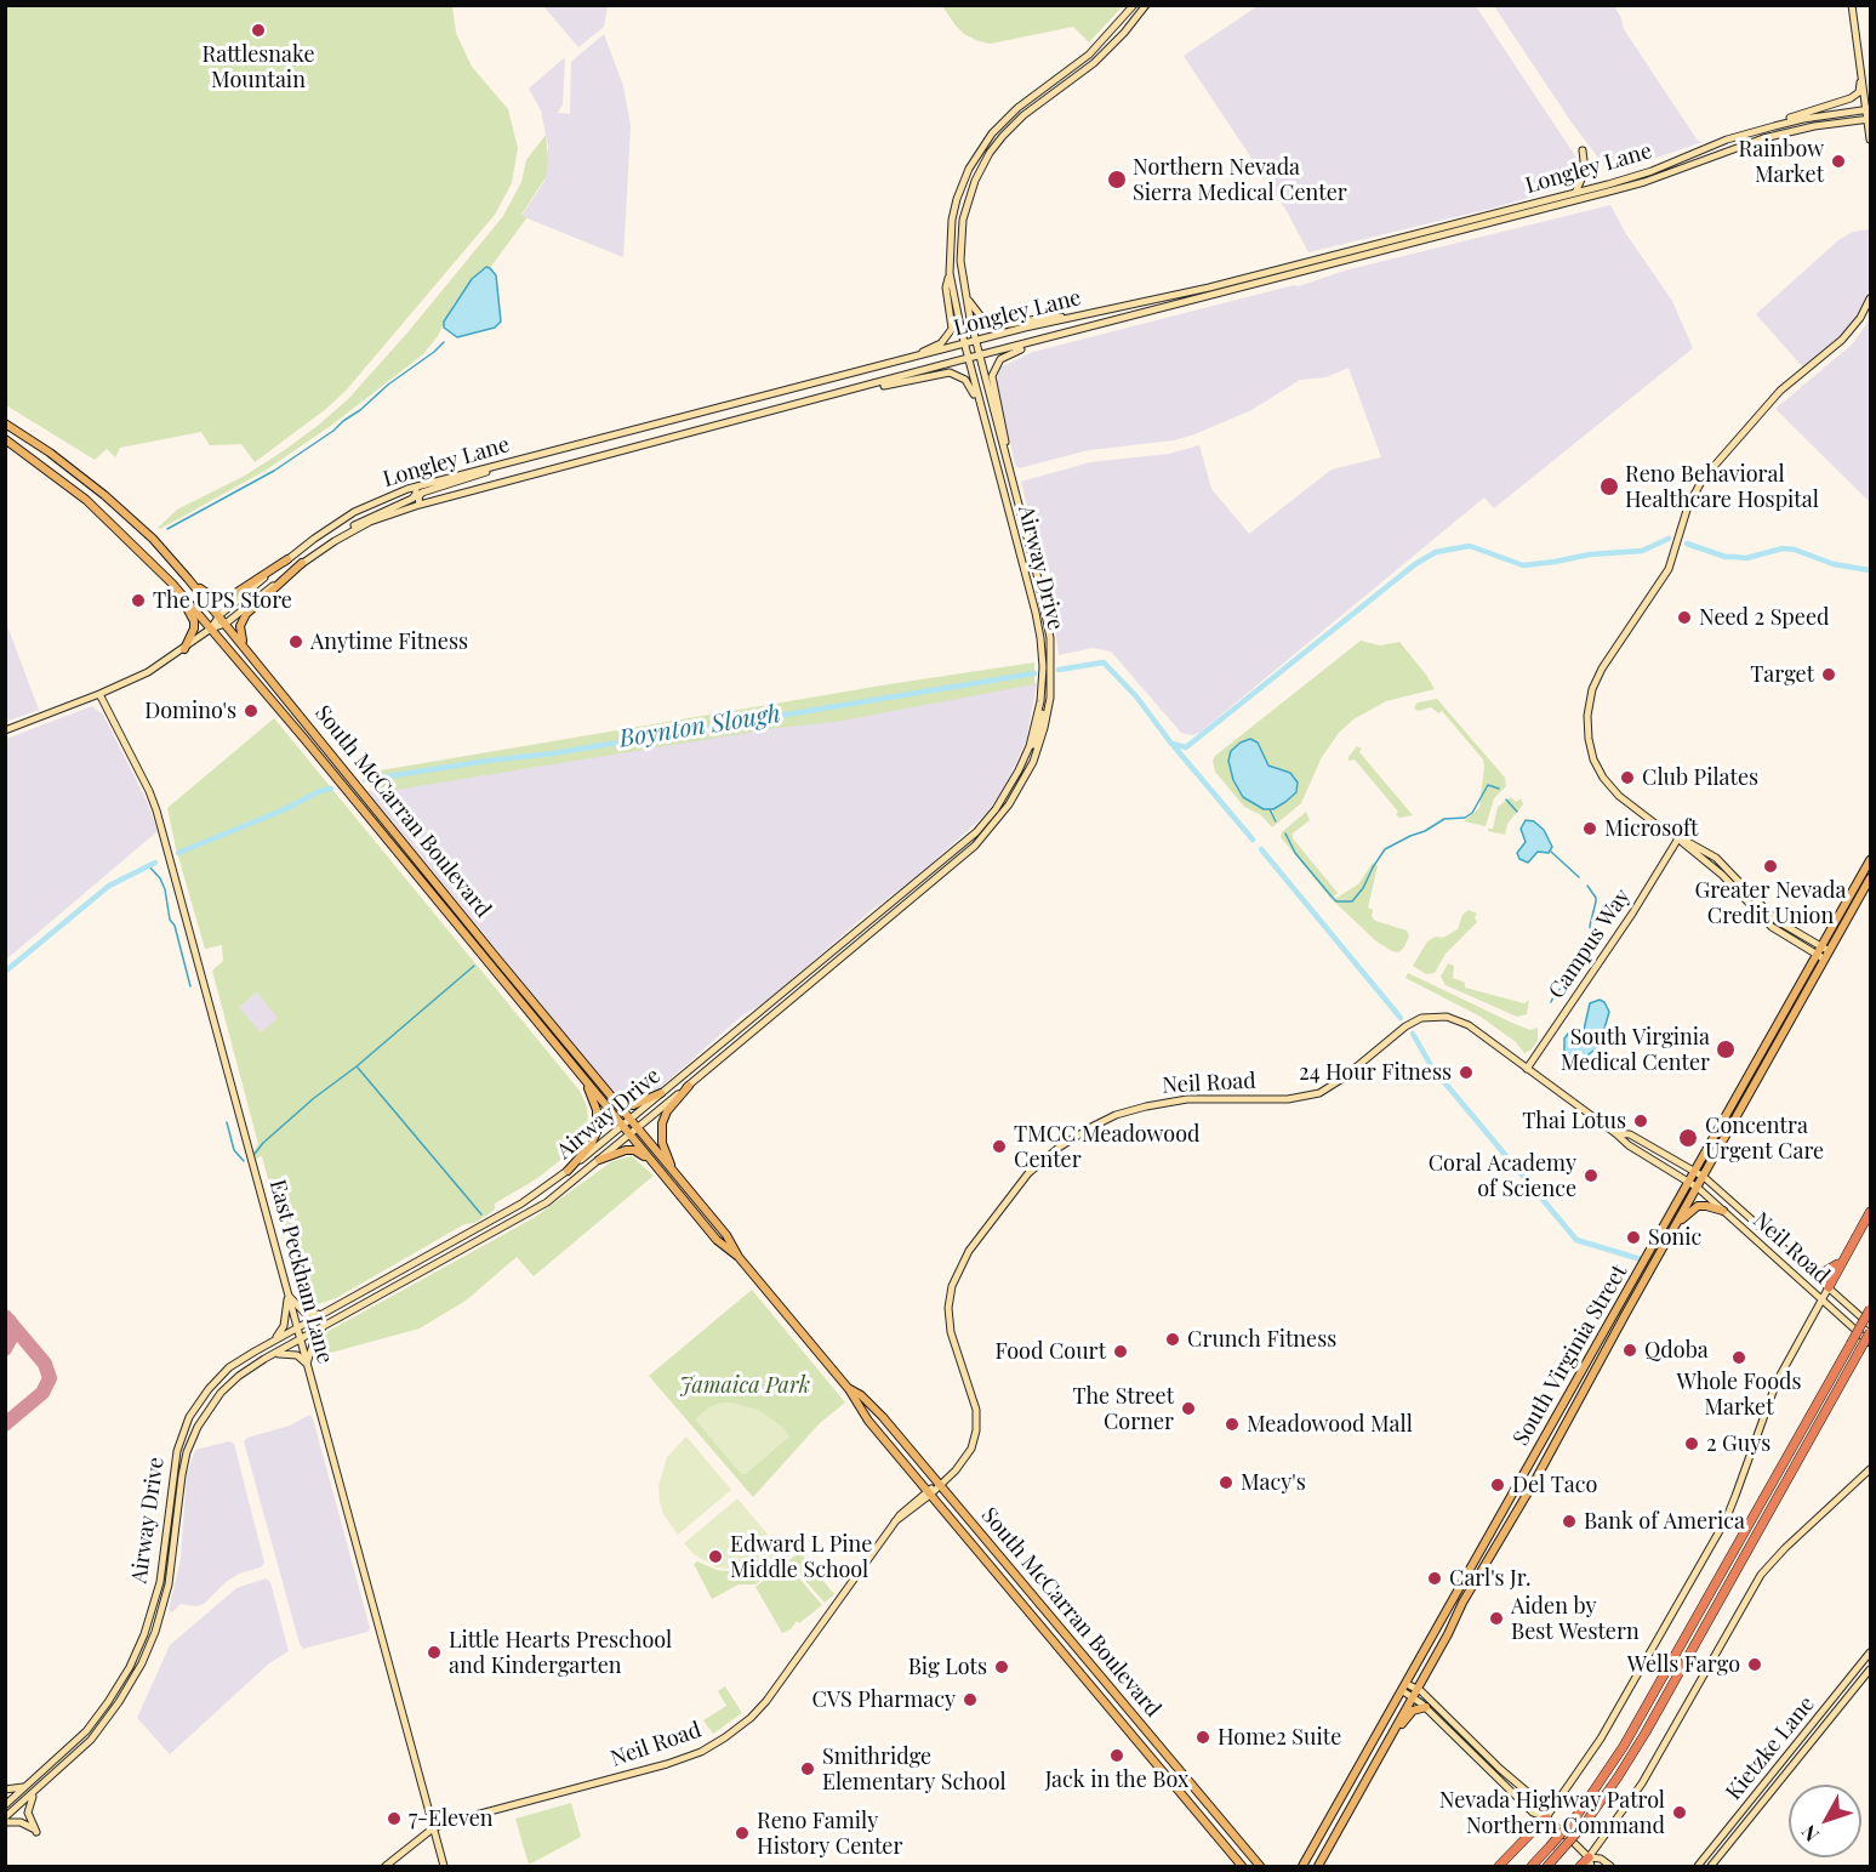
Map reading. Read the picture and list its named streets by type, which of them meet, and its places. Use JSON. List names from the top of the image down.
{
  "streets": {
    "main road": [
      "Longley Lane",
      "Airway Drive",
      "South McCarran Boulevard",
      "Campus Way",
      "Neil Road",
      "East Peckham Lane",
      "South Virginia Street",
      "Kietzke Lane"
    ]
  },
  "crossings": [
    ["Longley Lane", "Airway Drive"],
    ["Longley Lane", "South McCarran Boulevard"],
    ["Longley Lane", "East Peckham Lane"],
    ["Airway Drive", "South McCarran Boulevard"],
    ["Airway Drive", "East Peckham Lane"],
    ["South McCarran Boulevard", "Neil Road"],
    ["Campus Way", "Neil Road"],
    ["Neil Road", "East Peckham Lane"],
    ["Neil Road", "South Virginia Street"]
  ],
  "water": ["Boynton Slough"],
  "parks": ["Jamaica Park"],
  "places": [
    "Rattlesnake Mountain",
    "Rainbow Market",
    "Northern Nevada Sierra Medical Center",
    "Reno Behavioral Healthcare Hospital",
    "The UPS Store",
    "Need 2 Speed",
    "Anytime Fitness",
    "Target",
    "Domino's",
    "Club Pilates",
    "Microsoft",
    "Greater Nevada Credit Union",
    "South Virginia Medical Center",
    "24 Hour Fitness",
    "Thai Lotus",
    "Concentra Urgent Care",
    "TMCC Meadowood Center",
    "Coral Academy of Science",
    "Sonic",
    "Crunch Fitness",
    "Qdoba",
    "Food Court",
    "Whole Foods Market",
    "The Street Corner",
    "Meadowood Mall",
    "2 Guys",
    "Macy's",
    "Del Taco",
    "Bank of America",
    "Edward L Pine Middle School",
    "Carl's Jr.",
    "Aiden by Best Western",
    "Little Hearts Preschool and Kindergarten",
    "Wells Fargo",
    "Big Lots",
    "CVS Pharmacy",
    "Home2 Suite",
    "Jack in the Box",
    "Smithridge Elementary School",
    "Nevada Highway Patrol Northern Command",
    "7-Eleven",
    "Reno Family History Center"
  ],
  "north": "bottom left"
}
